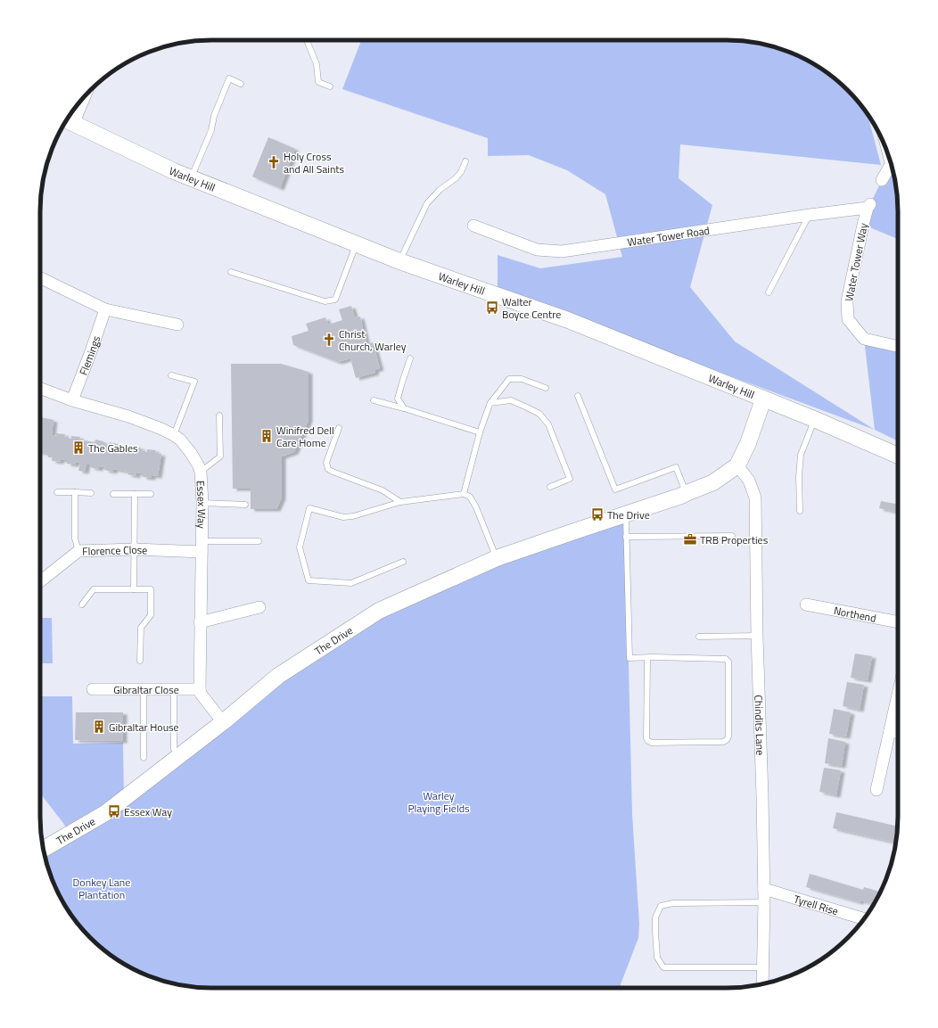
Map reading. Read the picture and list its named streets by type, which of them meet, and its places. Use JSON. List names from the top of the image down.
{
  "streets": {
    "main road": ["Warley Hill", "The Drive"],
    "street": [
      "Water Tower Road",
      "Water Tower Way",
      "Flemings",
      "Essex Way",
      "Florence Close",
      "Northend",
      "Gibraltar Close",
      "Chindits Lane",
      "Tyrell Rise"
    ]
  },
  "crossings": [
    ["Water Tower Road", "Water Tower Way"],
    ["Flemings", "Essex Way"],
    ["Essex Way", "Florence Close"],
    ["Essex Way", "The Drive"],
    ["Essex Way", "Gibraltar Close"],
    ["The Drive", "Chindits Lane"],
    ["Chindits Lane", "Tyrell Rise"]
  ],
  "parks": ["Warley Playing Fields", "Donkey Lane Plantation"],
  "places": {
    "church": ["Holy Cross and All Saints", "Christ Church, Warley"],
    "bus stop": ["Walter Boyce Centre", "The Drive", "Essex Way"],
    "building": ["Winifred Dell Care Home", "The Gables", "Gibraltar House"],
    "office": ["TRB Properties"]
  }
}
